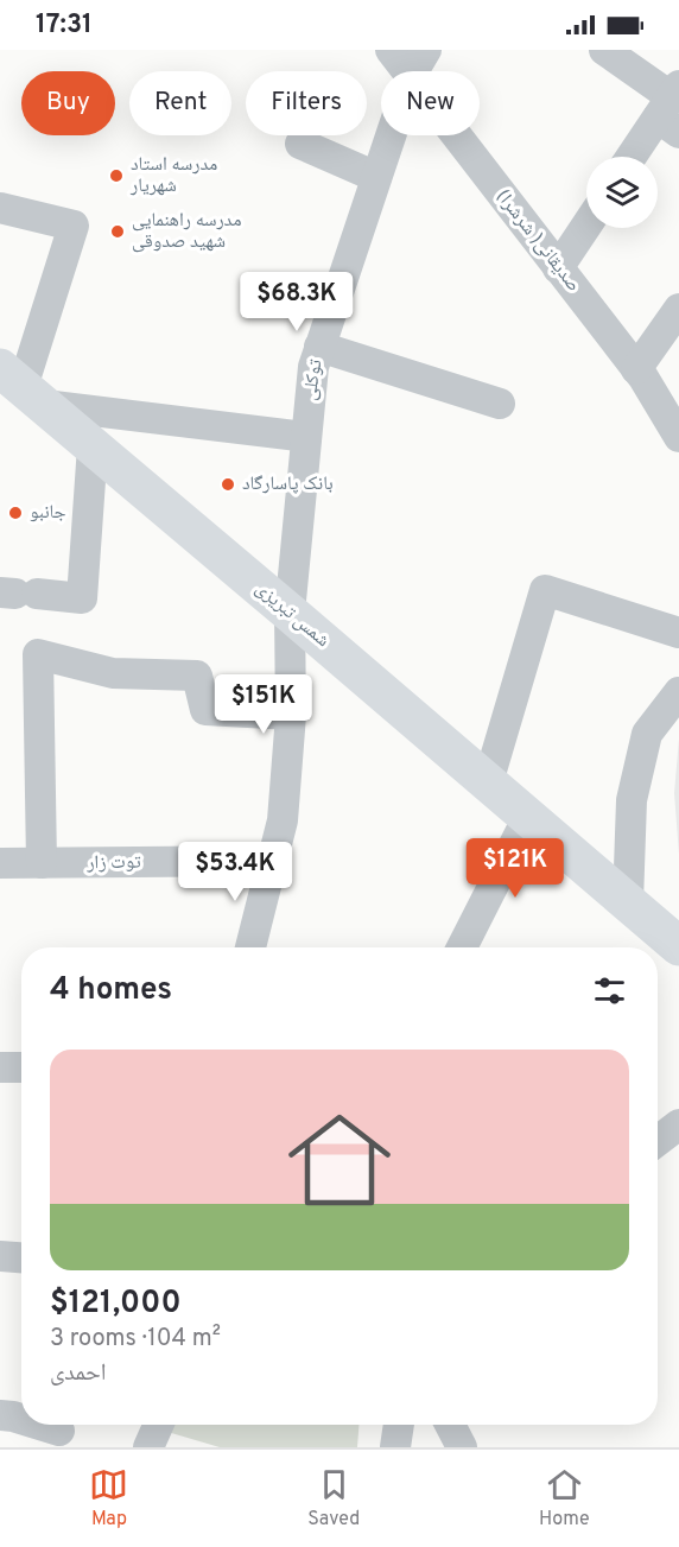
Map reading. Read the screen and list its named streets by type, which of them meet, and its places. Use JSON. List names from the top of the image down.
{
  "streets": {
    "main road": ["شمس تبریزی"],
    "street": ["(شرشرا )صدیقانی", "توکلی", "توت زار"]
  },
  "crossings": [
    ["توکلی", "شمس تبریزی"],
    ["توکلی", "توت زار"]
  ],
  "places": [
    "مدرسه استاد شهریار",
    "مدرسه راهنمایی شهید صدوقی",
    "بانک پاسارگاد",
    "جانبو"
  ],
  "page": {
    "status": "17:31",
    "chip": [
      "Buy",
      "Rent",
      "Filters",
      "New"
    ],
    "price": [
      "$68.3K",
      "$151K",
      "$121K",
      "$53.4K"
    ],
    "heading": "4 homes",
    "list": [
      {
        "name": "$121,000",
        "note": "3 rooms · 104 m² · احمدی"
      }
    ],
    "tabs": ["Map", "Saved", "Home"]
  }
}
